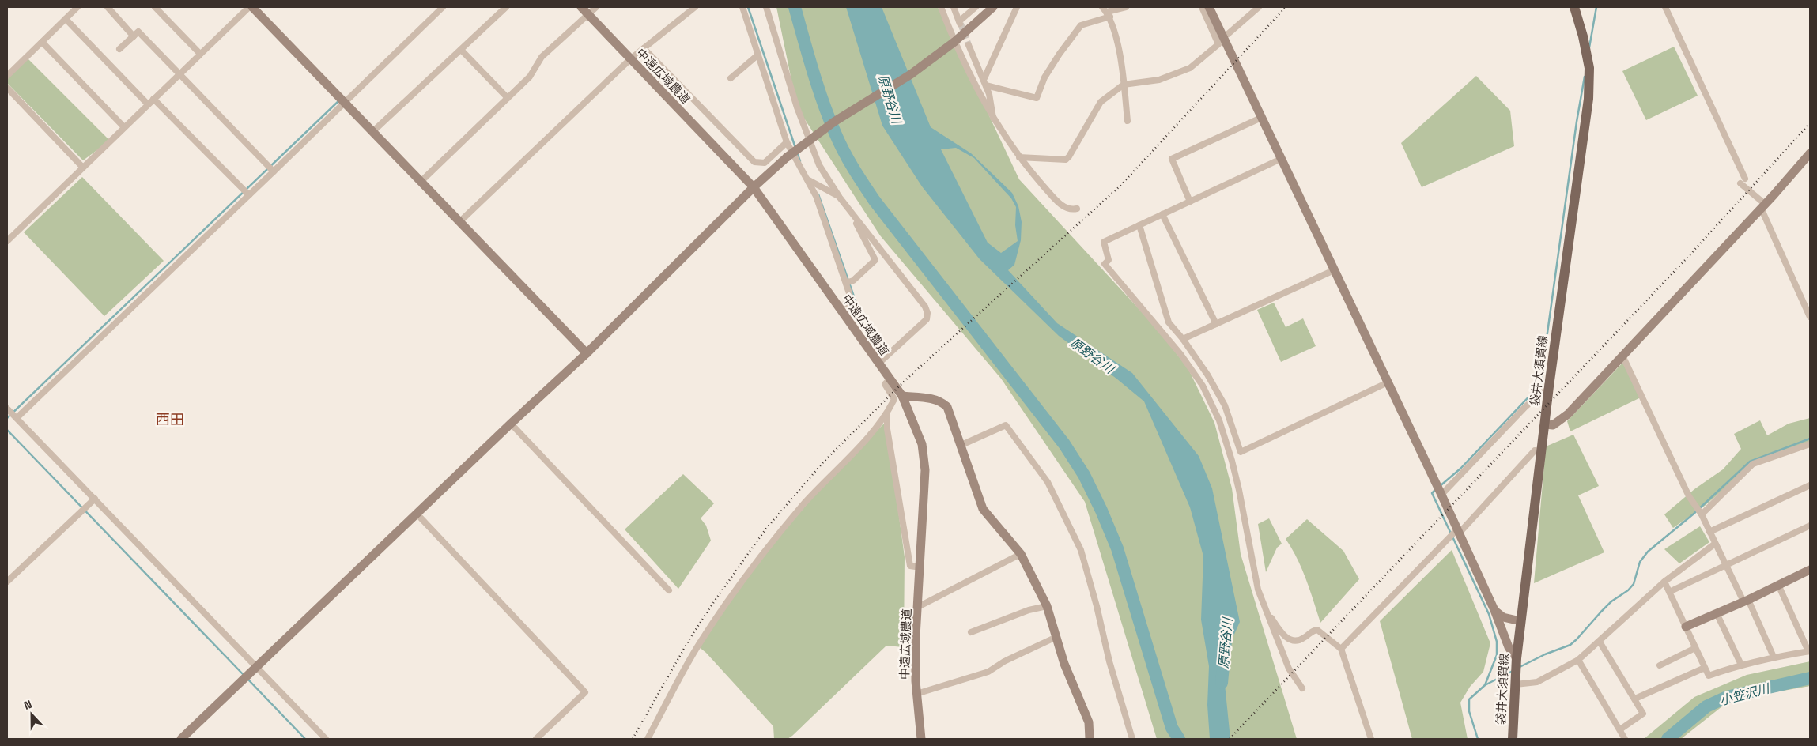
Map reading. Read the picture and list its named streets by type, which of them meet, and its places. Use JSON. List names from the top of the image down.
{
  "streets": {
    "main road": ["袋井大須賀線"],
    "street": ["中遠広域農道"]
  },
  "districts": ["西田"],
  "water": ["原野谷川", "小笠沢川"],
  "north": "top"
}
